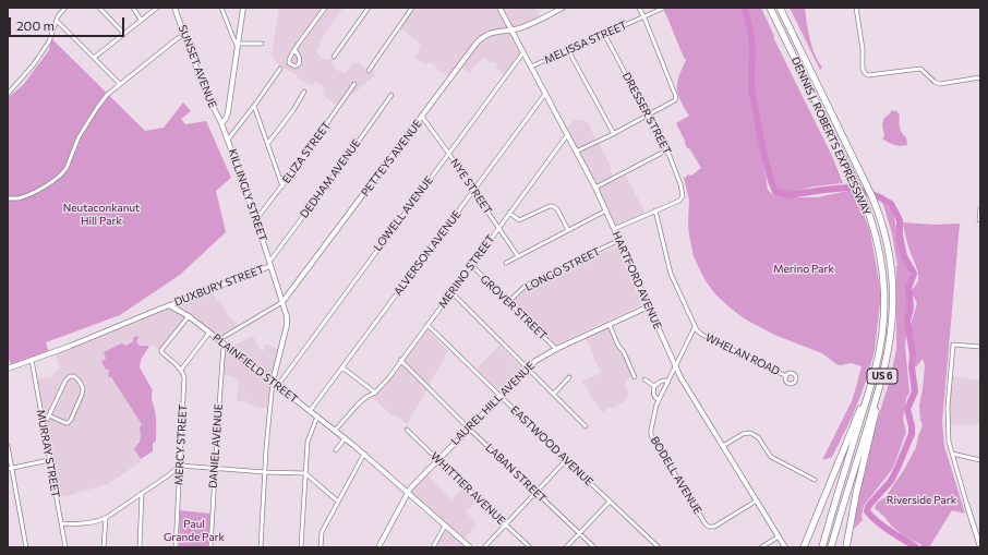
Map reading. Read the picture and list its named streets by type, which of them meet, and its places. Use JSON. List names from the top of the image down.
{
  "streets": {
    "highway": ["DENNIS J. ROBERTS EXPRESSWAY", "US 6"],
    "main road": [
      "SUNSET AVENUE",
      "PETTEYS AVENUE",
      "KILLINGLY STREET",
      "HARTFORD AVENUE",
      "DUXBURY STREET",
      "PLAINFIELD STREET",
      "LAUREL HILL AVENUE"
    ],
    "street": [
      "MELISSA STREET",
      "DRESSER STREET",
      "ELIZA STREET",
      "DEDHAM AVENUE",
      "NYE STREET",
      "LOWELL AVENUE",
      "ALVERSON AVENUE",
      "LONGO STREET",
      "MERINO STREET",
      "GROVER STREET",
      "WHELAN ROAD",
      "MERCY STREET",
      "DANIEL AVENUE",
      "EASTWOOD AVENUE",
      "MURRAY STREET",
      "LABAN STREET",
      "BODELL AVENUE",
      "WHITTIER AVENUE"
    ]
  },
  "crossings": [
    ["MELISSA STREET", "DRESSER STREET"],
    ["MELISSA STREET", "HARTFORD AVENUE"],
    ["SUNSET AVENUE", "KILLINGLY STREET"],
    ["DRESSER STREET", "WHELAN ROAD"],
    ["ELIZA STREET", "KILLINGLY STREET"],
    ["PETTEYS AVENUE", "NYE STREET"],
    ["PETTEYS AVENUE", "KILLINGLY STREET"],
    ["PETTEYS AVENUE", "HARTFORD AVENUE"],
    ["DEDHAM AVENUE", "KILLINGLY STREET"],
    ["DEDHAM AVENUE", "DUXBURY STREET"],
    ["NYE STREET", "LOWELL AVENUE"],
    ["NYE STREET", "ALVERSON AVENUE"],
    ["NYE STREET", "MERINO STREET"],
    ["KILLINGLY STREET", "LOWELL AVENUE"],
    ["KILLINGLY STREET", "DUXBURY STREET"],
    ["KILLINGLY STREET", "PLAINFIELD STREET"],
    ["LOWELL AVENUE", "HARTFORD AVENUE"],
    ["LOWELL AVENUE", "PLAINFIELD STREET"],
    ["ALVERSON AVENUE", "HARTFORD AVENUE"],
    ["ALVERSON AVENUE", "PLAINFIELD STREET"],
    ["LONGO STREET", "HARTFORD AVENUE"],
    ["LONGO STREET", "GROVER STREET"],
    ["MERINO STREET", "HARTFORD AVENUE"],
    ["MERINO STREET", "GROVER STREET"],
    ["MERINO STREET", "PLAINFIELD STREET"],
    ["MERINO STREET", "EASTWOOD AVENUE"],
    ["MERINO STREET", "LABAN STREET"],
    ["HARTFORD AVENUE", "LAUREL HILL AVENUE"],
    ["HARTFORD AVENUE", "BODELL AVENUE"],
    ["DUXBURY STREET", "PLAINFIELD STREET"],
    ["GROVER STREET", "LAUREL HILL AVENUE"],
    ["WHELAN ROAD", "BODELL AVENUE"],
    ["PLAINFIELD STREET", "LAUREL HILL AVENUE"],
    ["PLAINFIELD STREET", "DANIEL AVENUE"],
    ["LAUREL HILL AVENUE", "EASTWOOD AVENUE"],
    ["LAUREL HILL AVENUE", "LABAN STREET"],
    ["LAUREL HILL AVENUE", "WHITTIER AVENUE"]
  ],
  "parks": [
    "Neutaconkanut Hill Park",
    "Merino Park",
    "Riverside Park",
    "Paul Grande Park"
  ],
  "scale_bar": "200 m"
}
